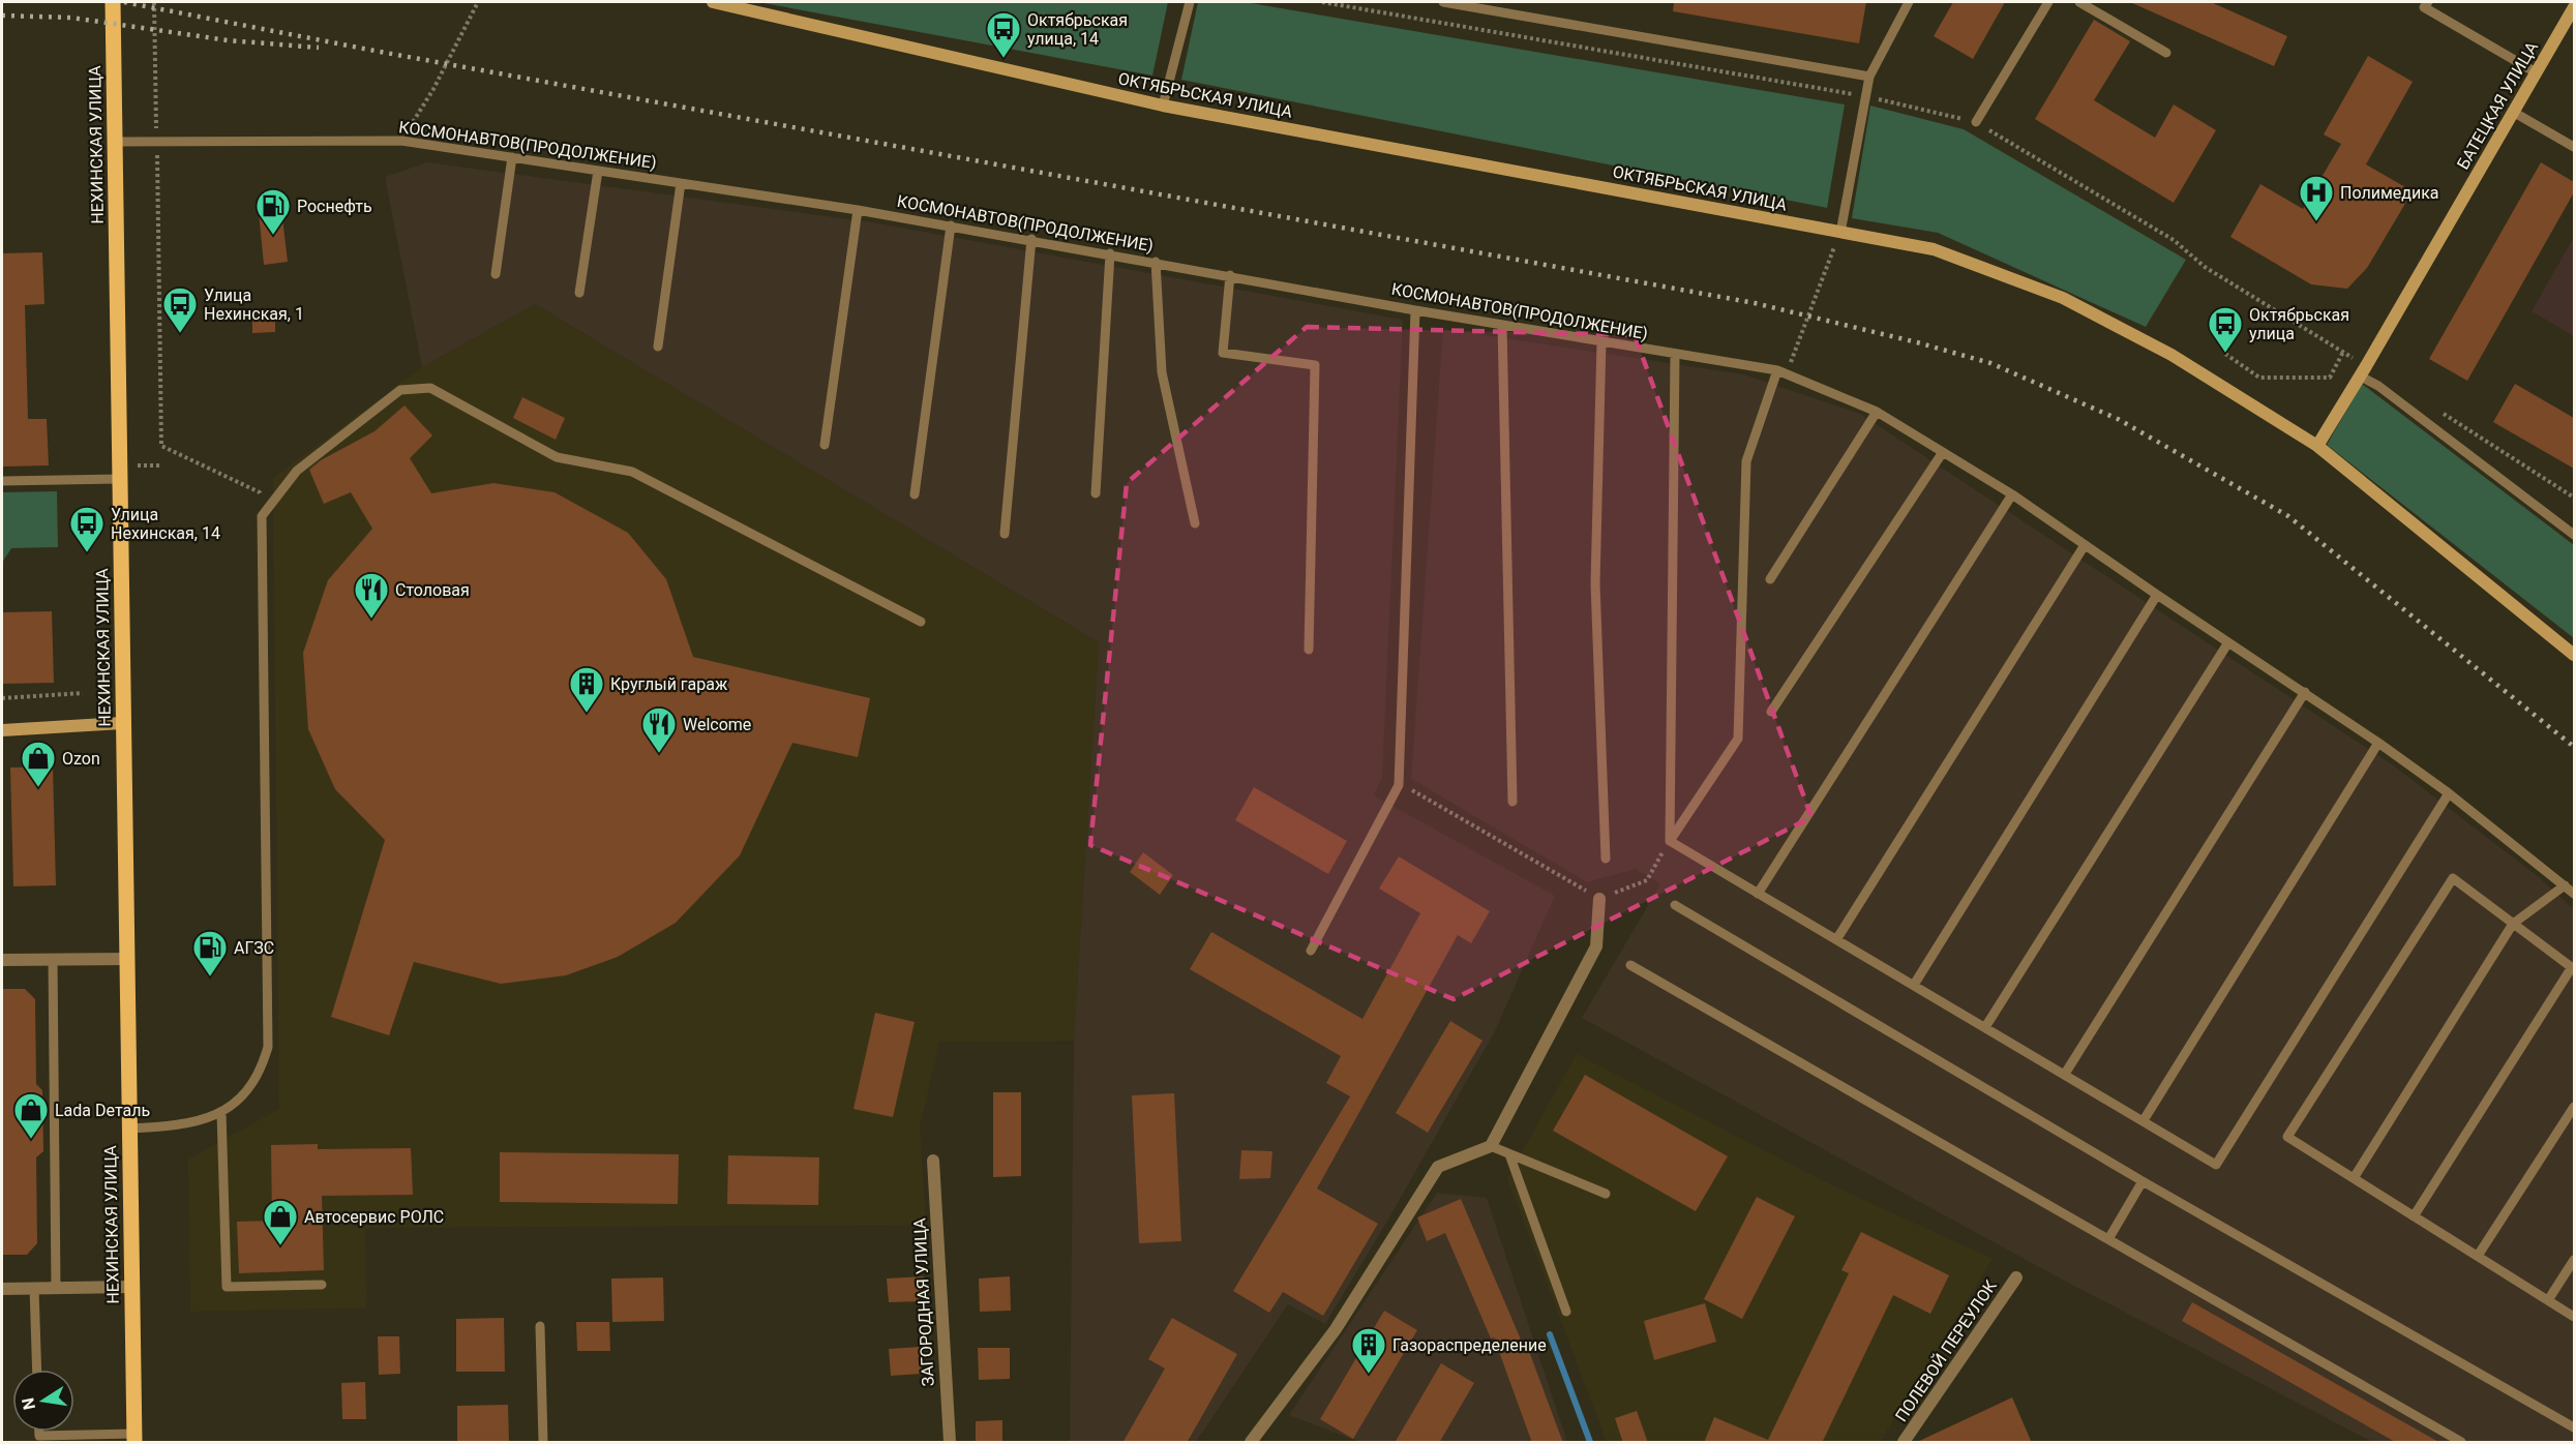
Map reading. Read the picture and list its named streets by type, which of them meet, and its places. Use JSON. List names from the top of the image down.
{
  "streets": {
    "main road": ["ОКТЯБРЬСКАЯ УЛИЦА", "БАТЕЦКАЯ УЛИЦА", "НЕХИНСКАЯ УЛИЦА"],
    "street": ["ЗАГОРОДНАЯ УЛИЦА", "ПОЛЕВОЙ ПЕРЕУЛОК"],
    "lane": ["КОСМОНАВТОВ(ПРОДОЛЖЕНИЕ)"]
  },
  "crossings": [
    ["ОКТЯБРЬСКАЯ УЛИЦА", "БАТЕЦКАЯ УЛИЦА"],
    ["НЕХИНСКАЯ УЛИЦА", "КОСМОНАВТОВ(ПРОДОЛЖЕНИЕ)"]
  ],
  "places": {
    "bus stop": [
      "Октябрьская улица, 14",
      "Улица Нехинская, 1",
      "Октябрьская улица",
      "Улица Нехинская, 14"
    ],
    "hospital": ["Полимедика"],
    "fuel station": ["Роснефть", "АГЗС"],
    "restaurant": ["Столовая", "Welcome"],
    "building": ["Круглый гараж", "Газораспределение"],
    "shop": ["Ozon", "Lada Dеталь", "Автосервис РОЛС"]
  },
  "north": "left"
}
